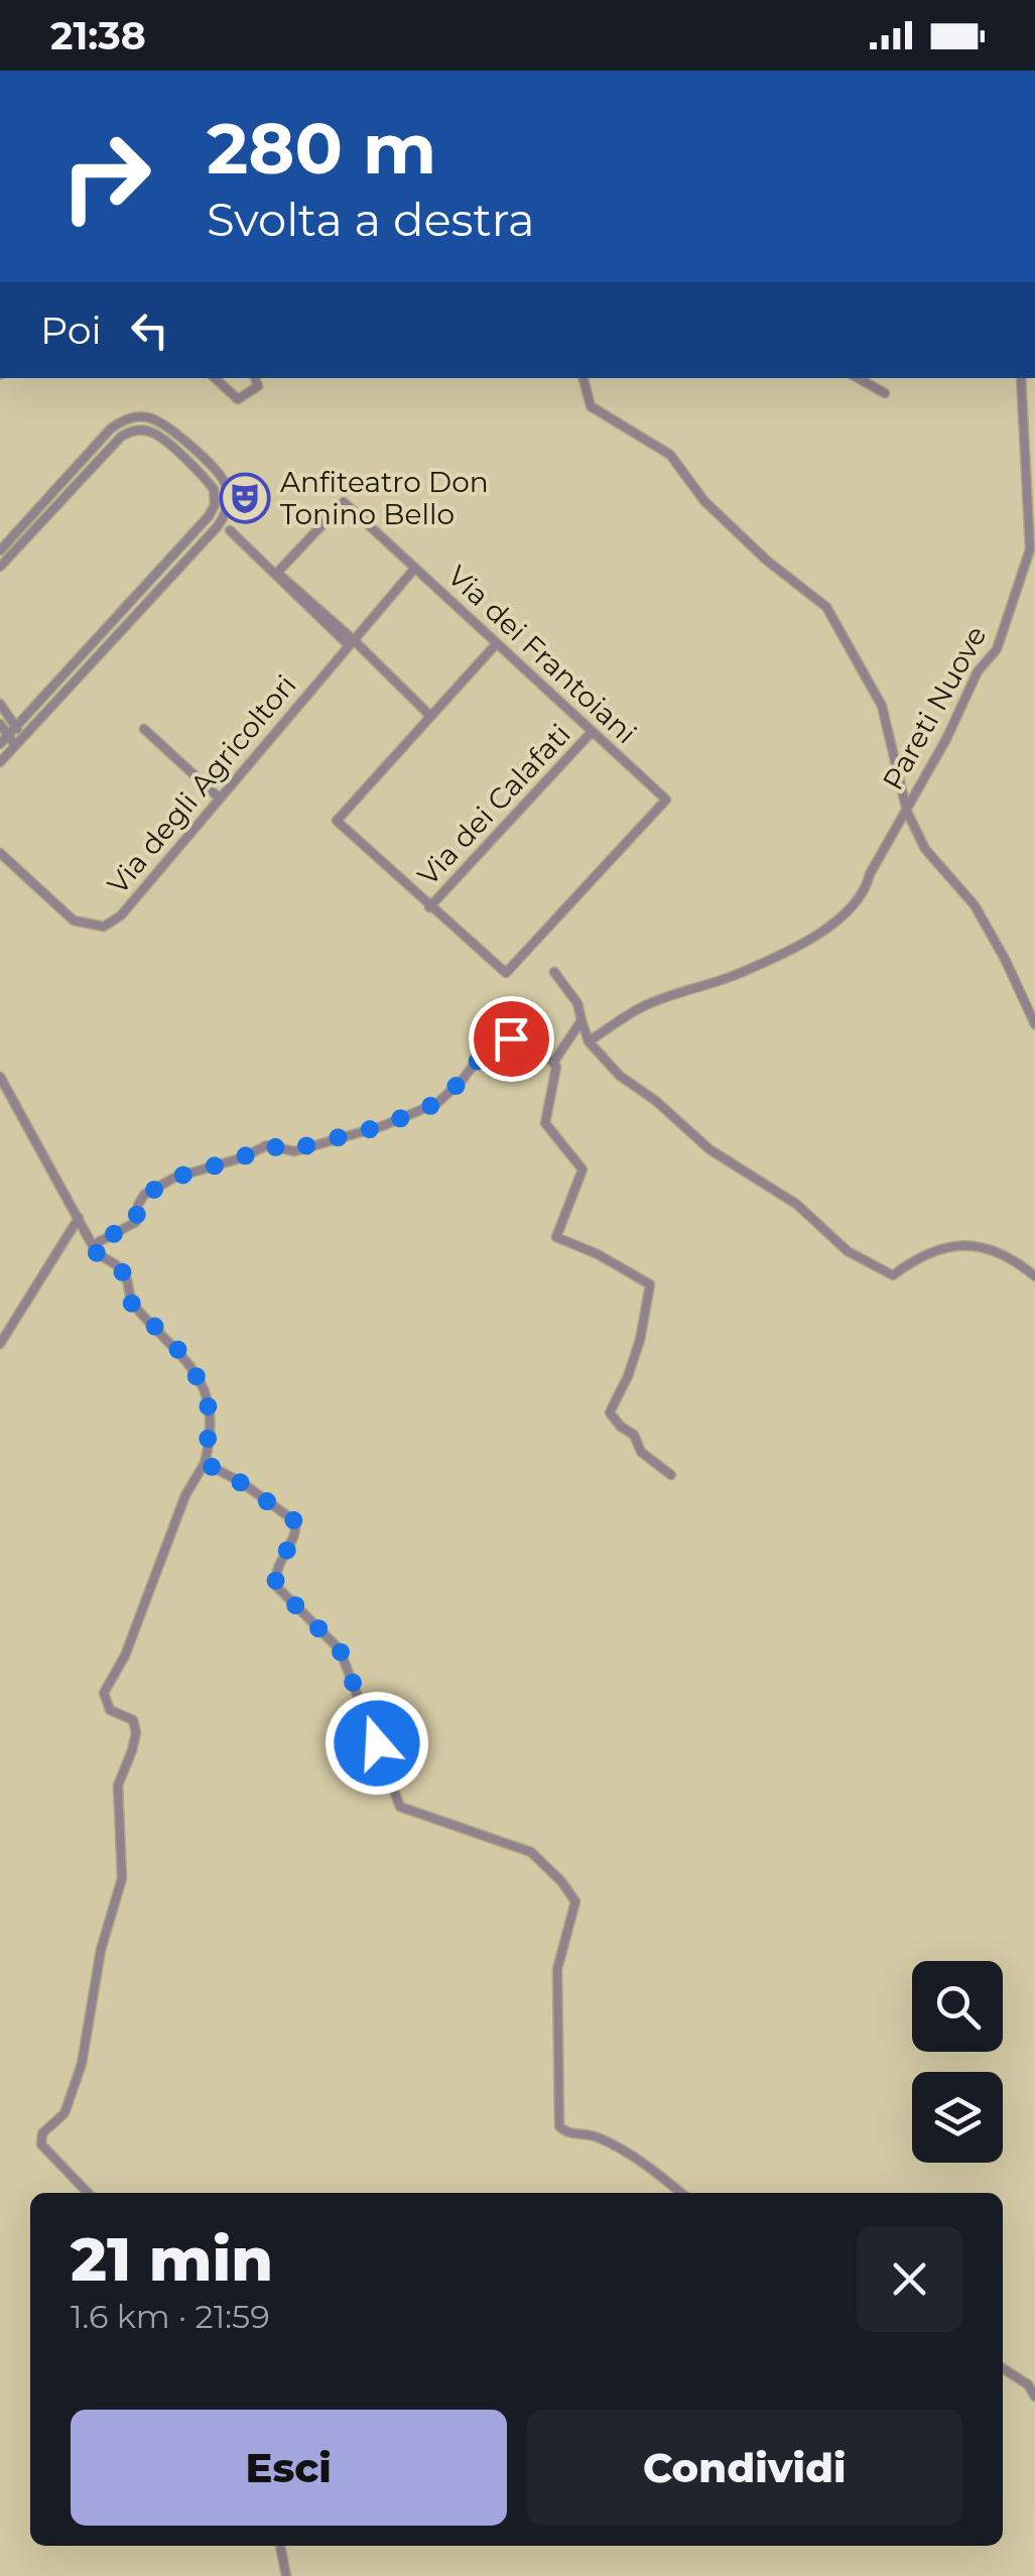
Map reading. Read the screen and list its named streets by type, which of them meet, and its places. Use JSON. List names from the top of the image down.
{
  "streets": {
    "street": [
      "Via dei Frantoiani",
      "Pareti Nuove",
      "Via degli Agricoltori",
      "Via dei Calafati"
    ]
  },
  "crossings": [
    ["Via dei Frantoiani", "Via degli Agricoltori"],
    ["Via dei Frantoiani", "Via dei Calafati"]
  ],
  "places": {
    "theatre": ["Anfiteatro Don Tonino Bello"]
  },
  "page": {
    "status": "21:38",
    "turn": ["280 m", "Svolta a destra"],
    "then": "Poi",
    "heading": ["21 min", "1.6 km · 21:59"],
    "buttons": ["Esci", "Condividi"]
  }
}
